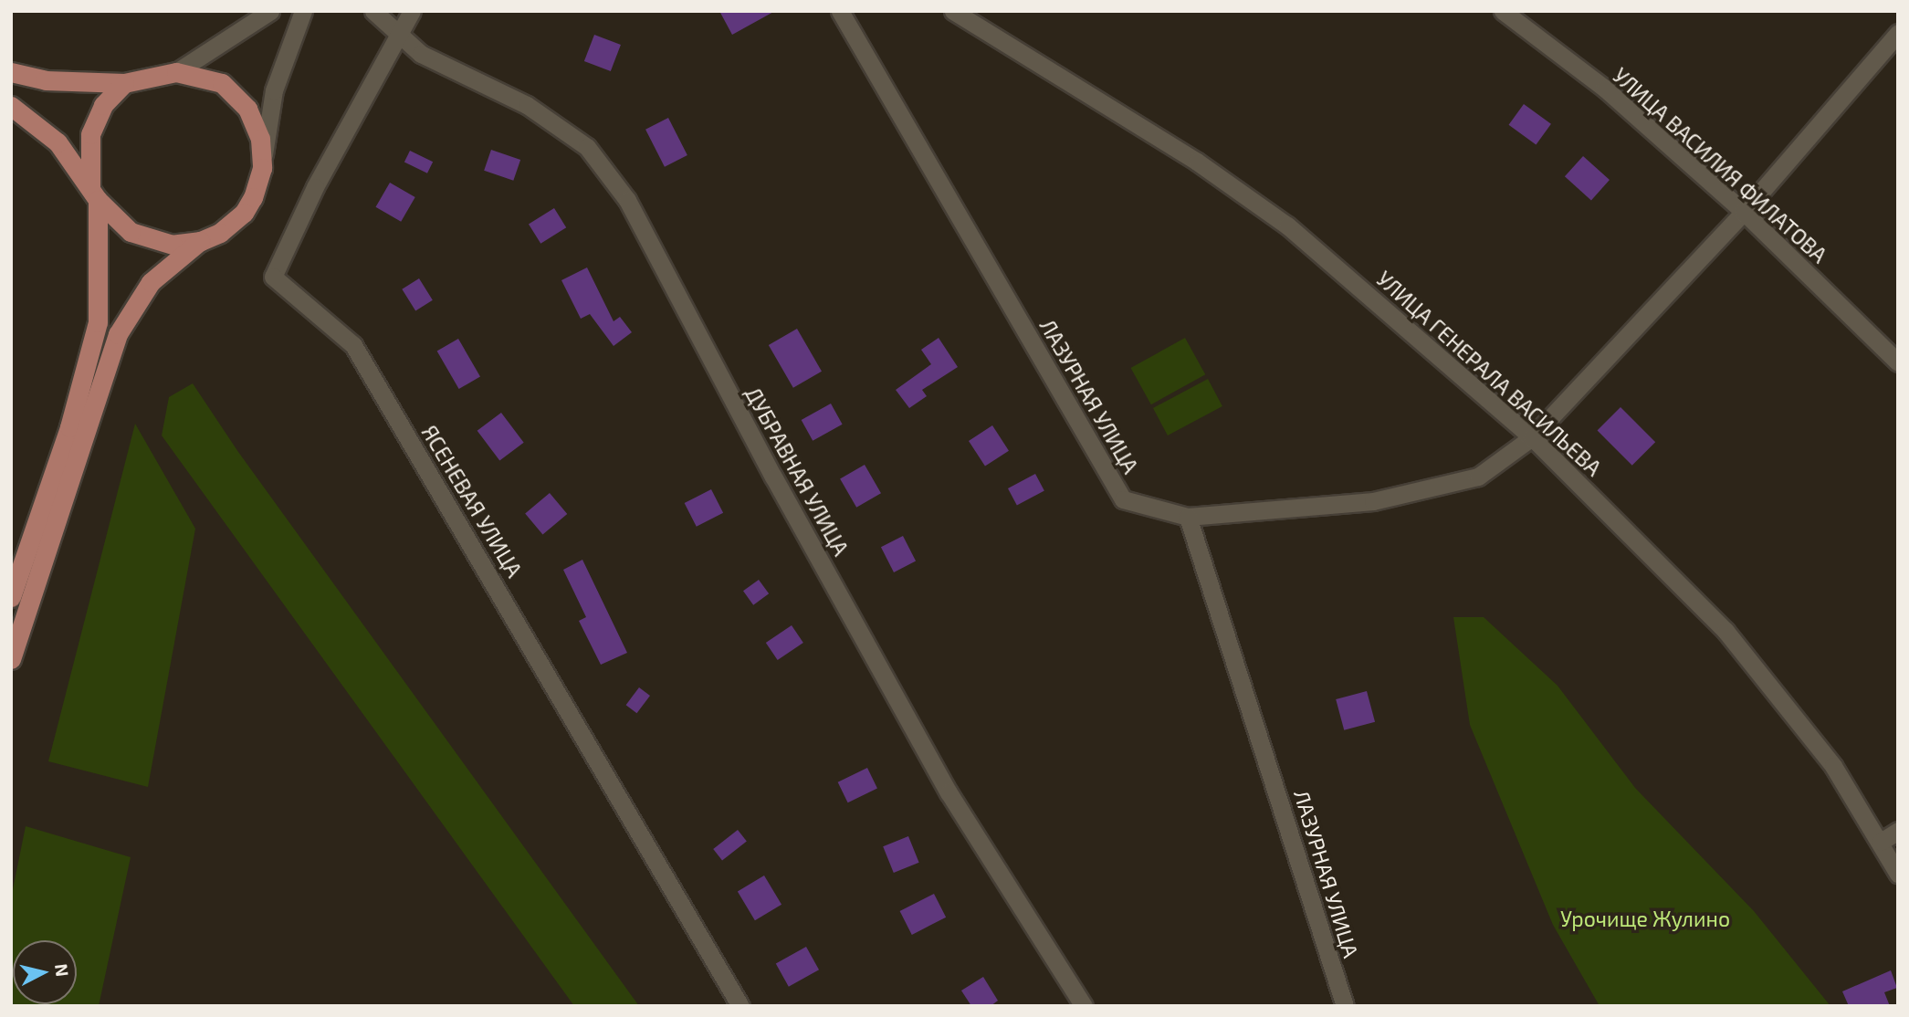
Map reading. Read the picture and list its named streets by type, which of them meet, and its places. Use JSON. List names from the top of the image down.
{
  "streets": {
    "street": [
      "УЛИЦА ВАСИЛИЯ ФИЛАТОВА",
      "УЛИЦА ГЕНЕРАЛА ВАСИЛЬЕВА",
      "ЛАЗУРНАЯ УЛИЦА",
      "ДУБРАВНАЯ УЛИЦА",
      "ЯСЕНЕВАЯ УЛИЦА"
    ]
  },
  "crossings": [
    ["ДУБРАВНАЯ УЛИЦА", "ЯСЕНЕВАЯ УЛИЦА"]
  ],
  "parks": ["Урочище Жулино"],
  "north": "right"
}
